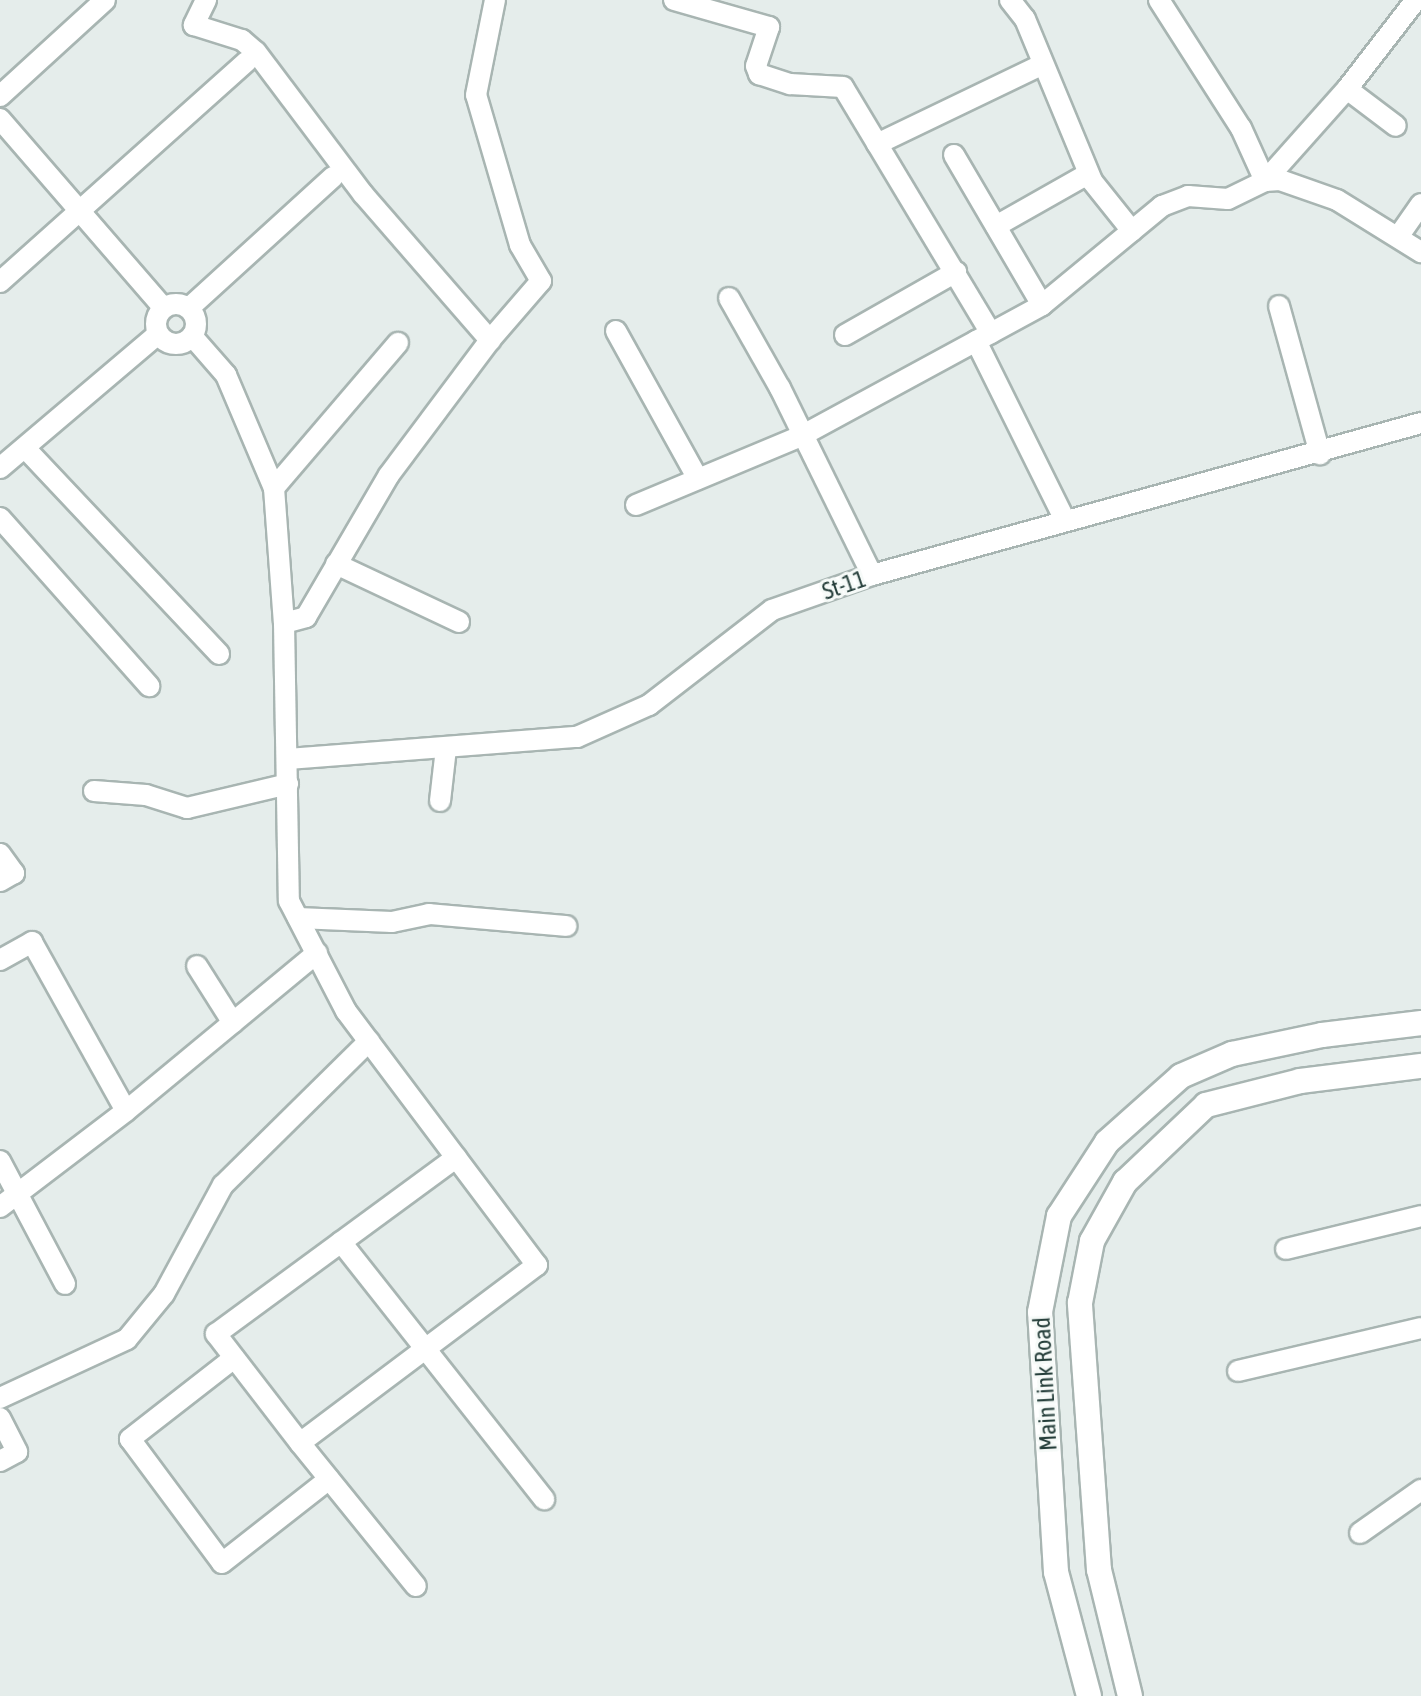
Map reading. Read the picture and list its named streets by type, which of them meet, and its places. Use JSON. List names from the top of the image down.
{
  "streets": {
    "street": ["St-11", "Main Link Road"]
  }
}
